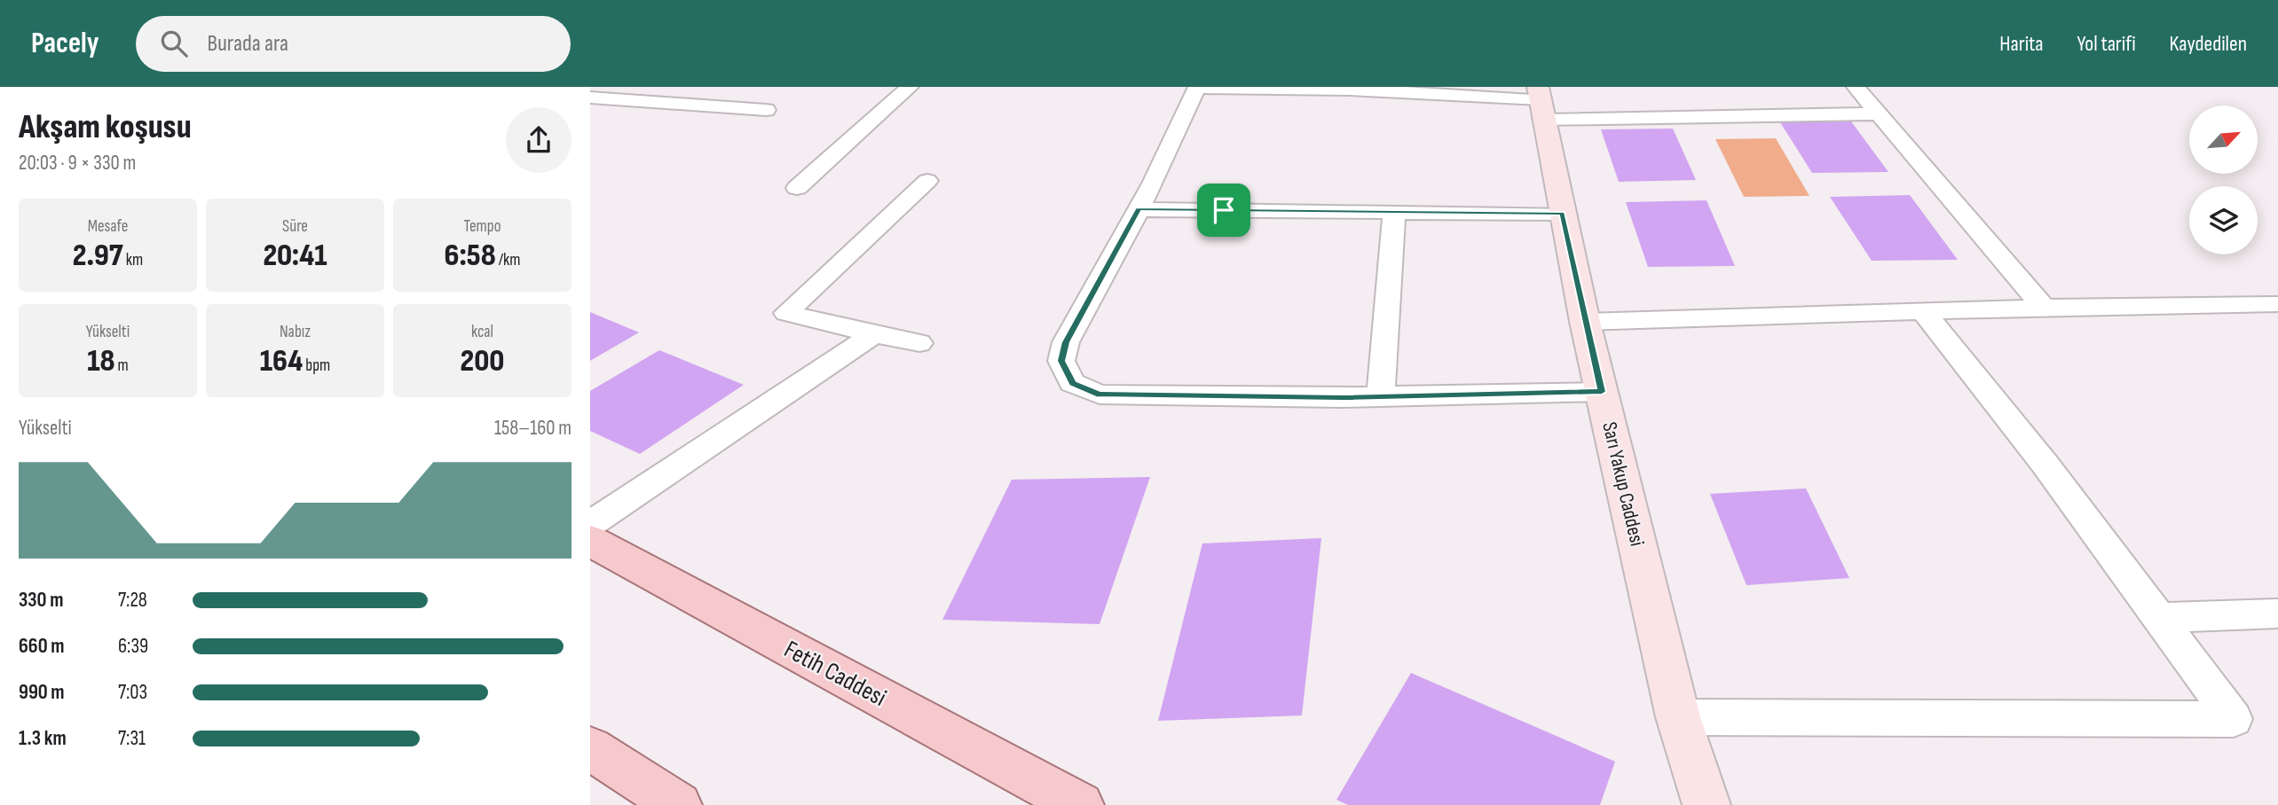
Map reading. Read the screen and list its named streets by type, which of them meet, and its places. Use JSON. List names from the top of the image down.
{
  "streets": {
    "main road": ["Fetih Caddesi"],
    "street": ["Sarı Yakup Caddesi"]
  },
  "north": "top right",
  "page": {
    "header": "Pacely",
    "search": "Burada ara",
    "nav": ["Harita", "Yol tarifi", "Kaydedilen"],
    "heading": ["Akşam koşusu", "20:03 · 9 × 330 m"],
    "stats": [
      ["Mesafe", "2.97 km"],
      ["Süre", "20:41"],
      ["Tempo", "6:58 /km"],
      ["Yükselti", "18 m"],
      ["Nabız", "164 bpm"],
      ["kcal", "200"]
    ],
    "chart": ["Yükselti", "158–160 m"],
    "list": [
      {
        "name": "330 m",
        "note": "7:28"
      },
      {
        "name": "660 m",
        "note": "6:39"
      },
      {
        "name": "990 m",
        "note": "7:03"
      },
      {
        "name": "1.3 km",
        "note": "7:31"
      }
    ]
  }
}
